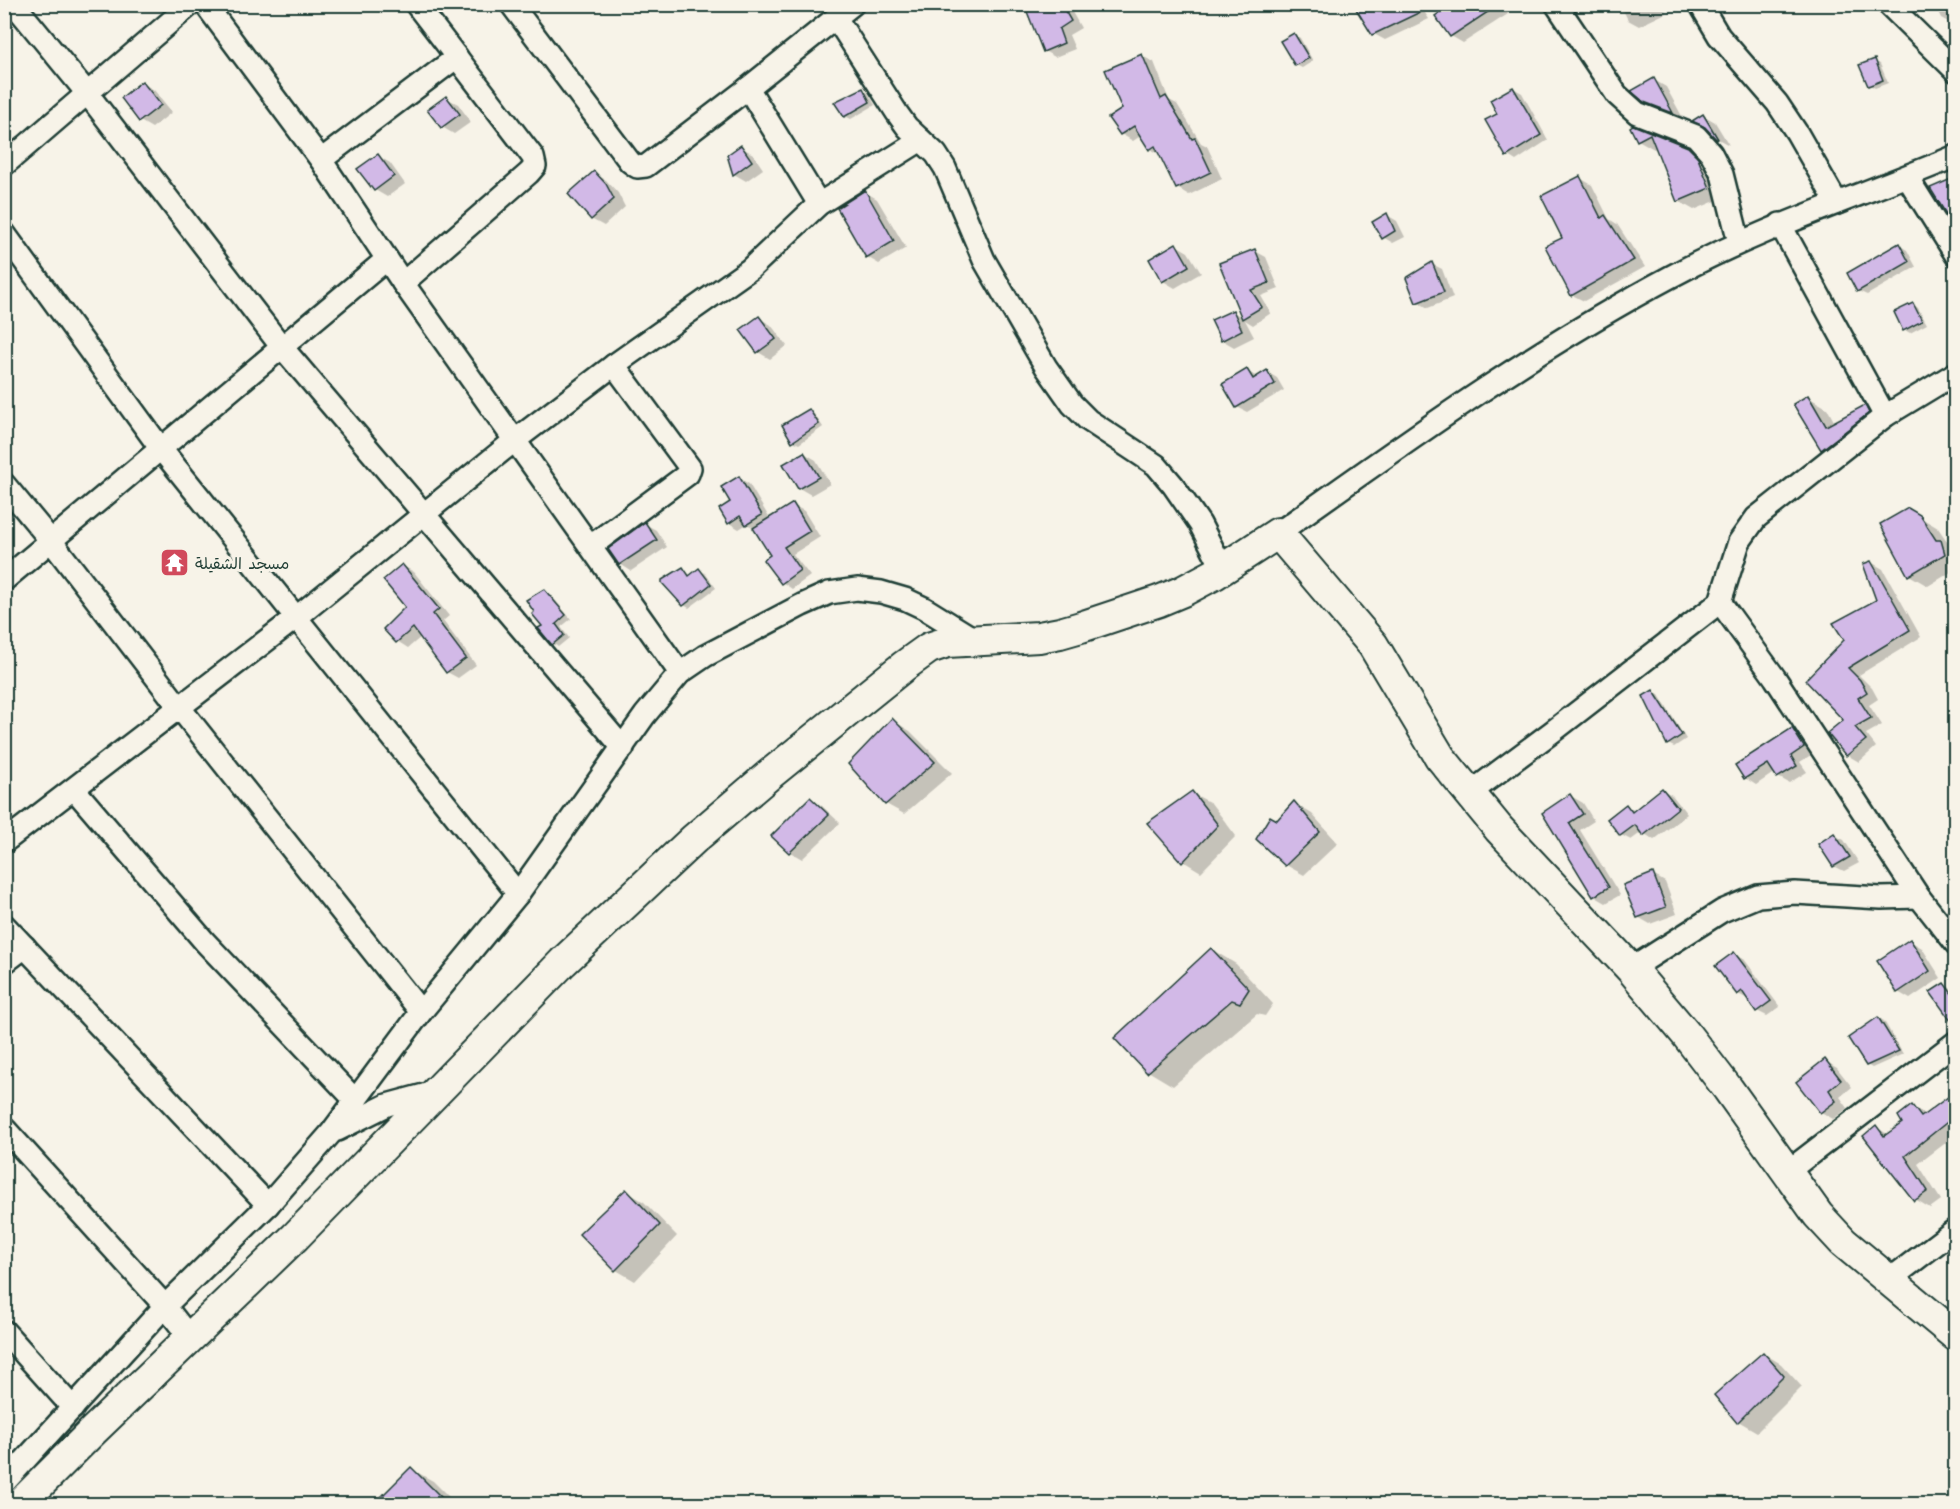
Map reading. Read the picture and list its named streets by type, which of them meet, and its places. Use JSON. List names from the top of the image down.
{
  "places": {
    "temple": ["مسجد الشقيلة"]
  }
}
